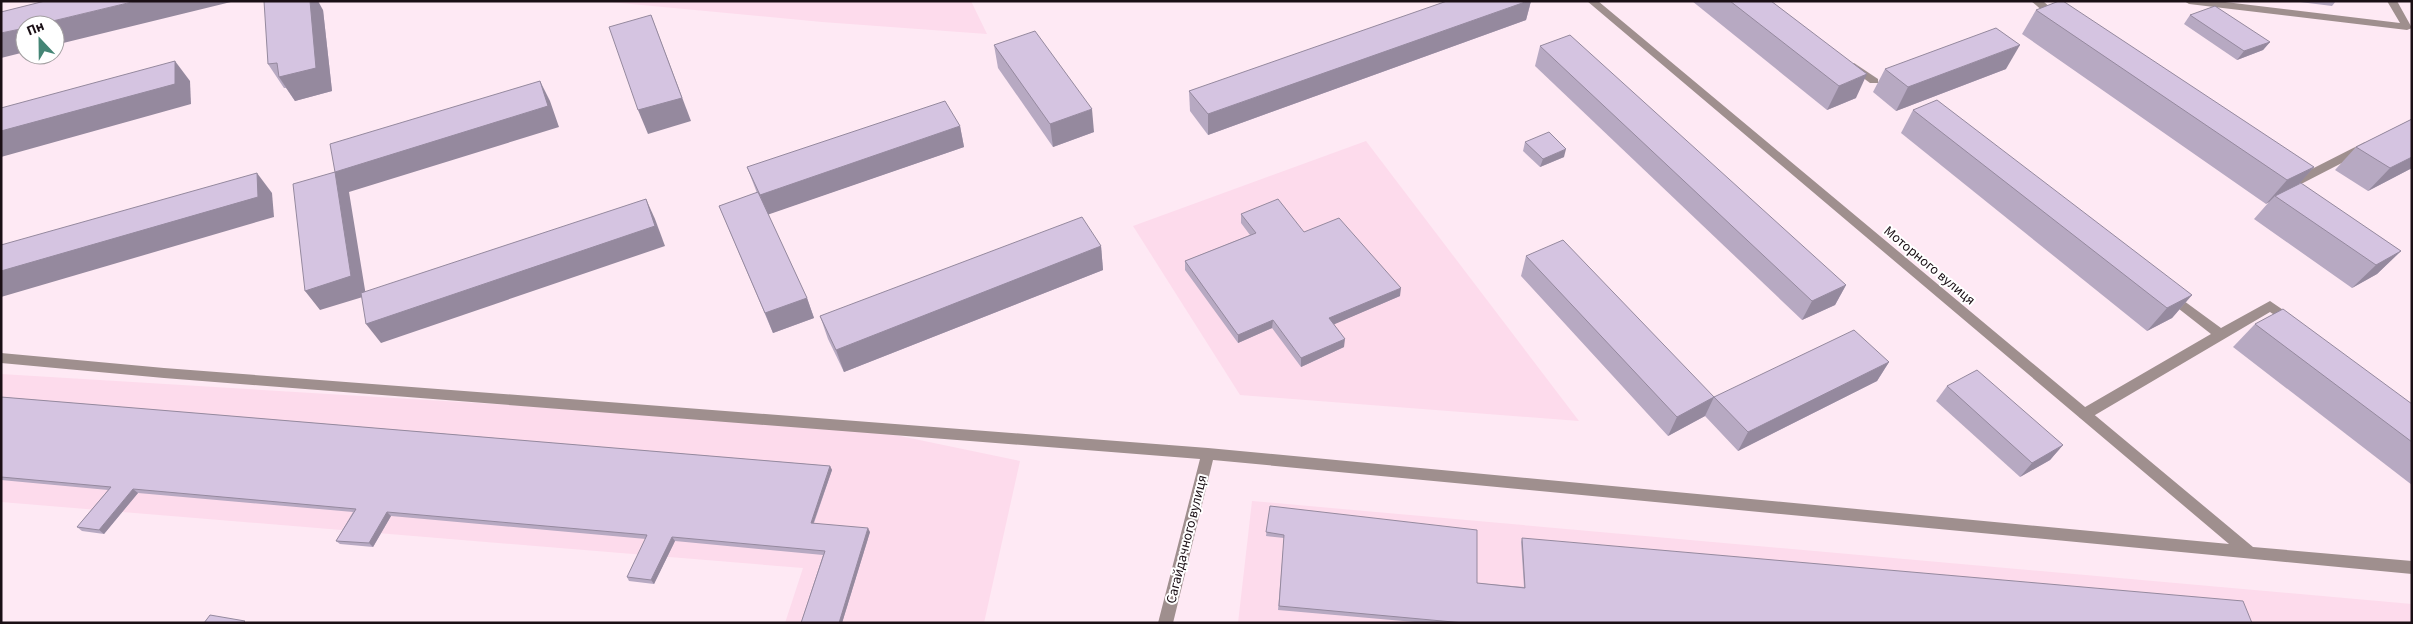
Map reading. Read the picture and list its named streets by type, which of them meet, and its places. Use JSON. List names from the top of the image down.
{
  "streets": {
    "street": ["Моторного вулиця", "Сагайдачного вулиця"]
  },
  "north": "top"
}
